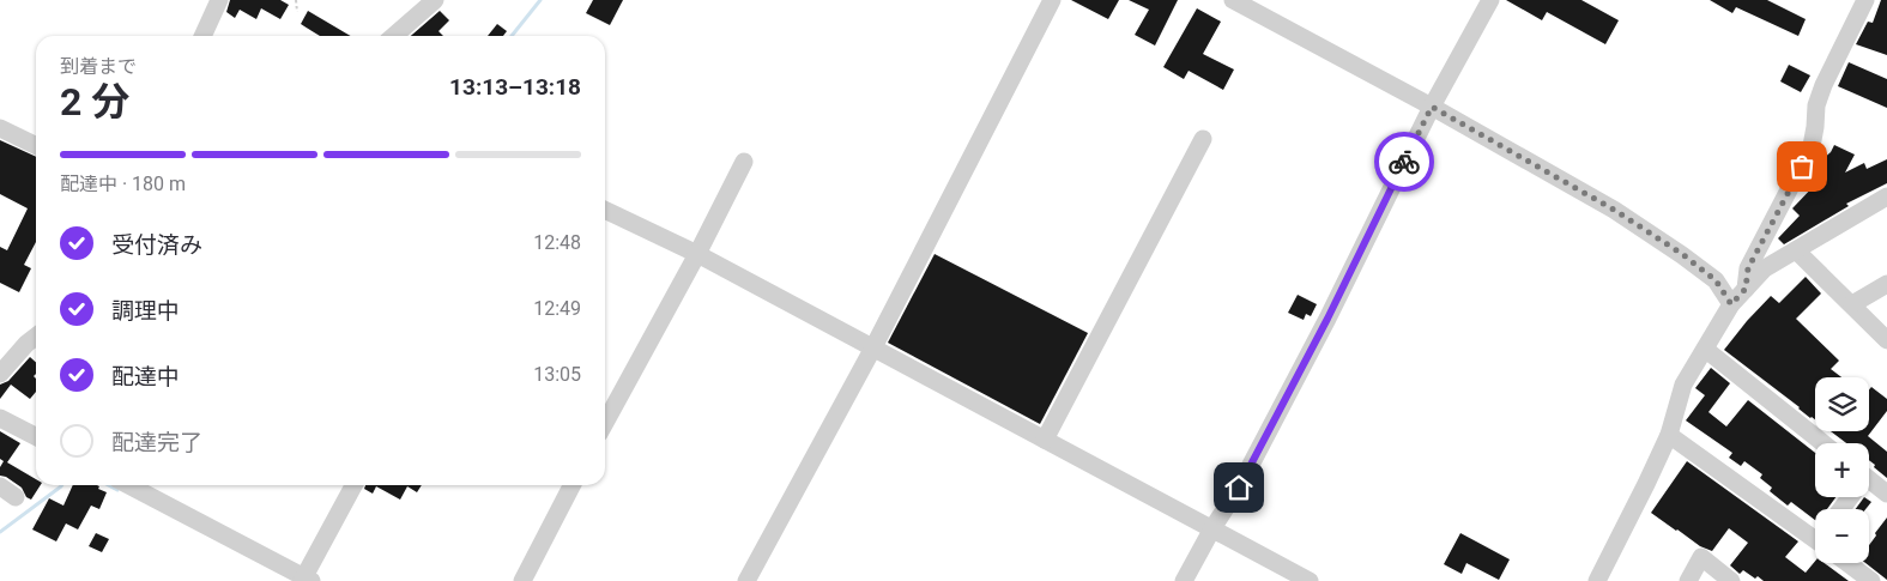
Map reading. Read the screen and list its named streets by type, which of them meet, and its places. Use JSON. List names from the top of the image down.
{
  "page": {
    "heading": ["2 分", "到着まで", "13:13–13:18"],
    "bar": "配達中 · 180 m",
    "list": [
      ["受付済み", "12:48"],
      ["調理中", "12:49"],
      ["配達中", "13:05"],
      "配達完了"
    ],
    "map_buttons": ["+", "−"]
  }
}
